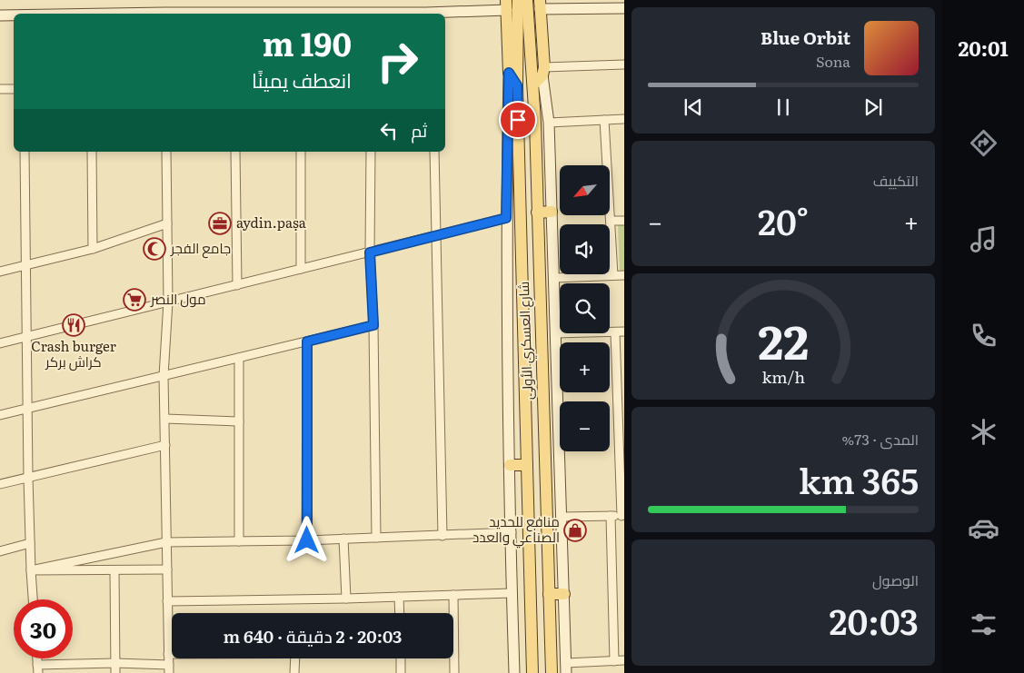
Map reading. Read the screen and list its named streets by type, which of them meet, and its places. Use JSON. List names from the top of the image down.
{
  "streets": {
    "main road": ["شارع العسكري الأولى"]
  },
  "places": {
    "office": ["aydin.paṣa"],
    "mosque": ["جامع الفجر"],
    "supermarket": ["مول النصر"],
    "restaurant": ["Crash burger كراش بركر"],
    "shop": ["منافع للحديد الصناعي والعدد"]
  },
  "north": "bottom left",
  "page": {
    "tabs": "20:01",
    "turn": ["190 m", "انعطف يمينًا"],
    "song": ["Blue Orbit", "Sona"],
    "then": "ثم",
    "tile": [
      "التكييف",
      ["المدى · 73%", "365 km"],
      ["الوصول", "20:03"]
    ],
    "map_buttons": ["+", "−"],
    "heat": ["−", "20°", "+"],
    "limit": "30",
    "trip": "20:03 · 2 دقيقة · 640 m",
    "gauge": ["22", "km/h"]
  }
}
